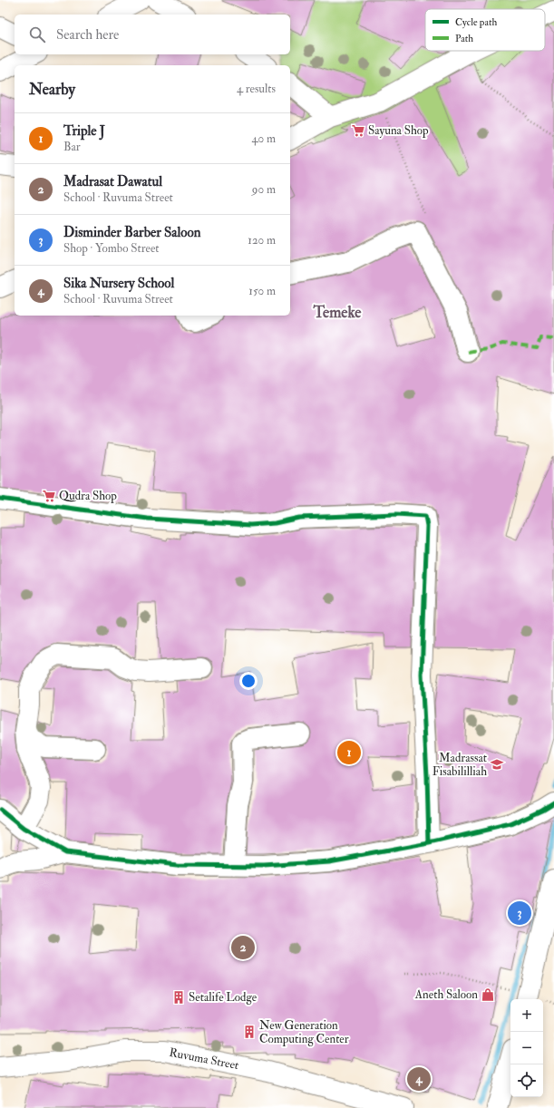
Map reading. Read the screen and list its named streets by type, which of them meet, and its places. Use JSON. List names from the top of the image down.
{
  "streets": {
    "street": ["Ruvuma Street"]
  },
  "districts": ["Temeke"],
  "places": {
    "supermarket": ["Sayuna Shop", "Qudra Shop"],
    "school or university": ["Madrassat Fisabililliah"],
    "shop": ["Aneth Saloon"],
    "building": ["Setalife Lodge", "New Generation Computing Center"]
  },
  "legend": ["Cycle path", "Path"],
  "page": {
    "search": "Search here",
    "heading": ["Nearby", "4 results"],
    "list": [
      {
        "mark": "1",
        "name": "Triple J",
        "note": "Bar",
        "value": "40 m"
      },
      {
        "mark": "2",
        "name": "Madrasat Dawatul",
        "note": "School · Ruvuma Street",
        "value": "90 m"
      },
      {
        "mark": "3",
        "name": "Disminder Barber Saloon",
        "note": "Shop · Yombo Street",
        "value": "120 m"
      },
      {
        "mark": "4",
        "name": "Sika Nursery School",
        "note": "School · Ruvuma Street",
        "value": "150 m"
      }
    ],
    "pins": [
      "1",
      "3",
      "2",
      "4"
    ],
    "map_buttons": ["+", "−"]
  }
}
